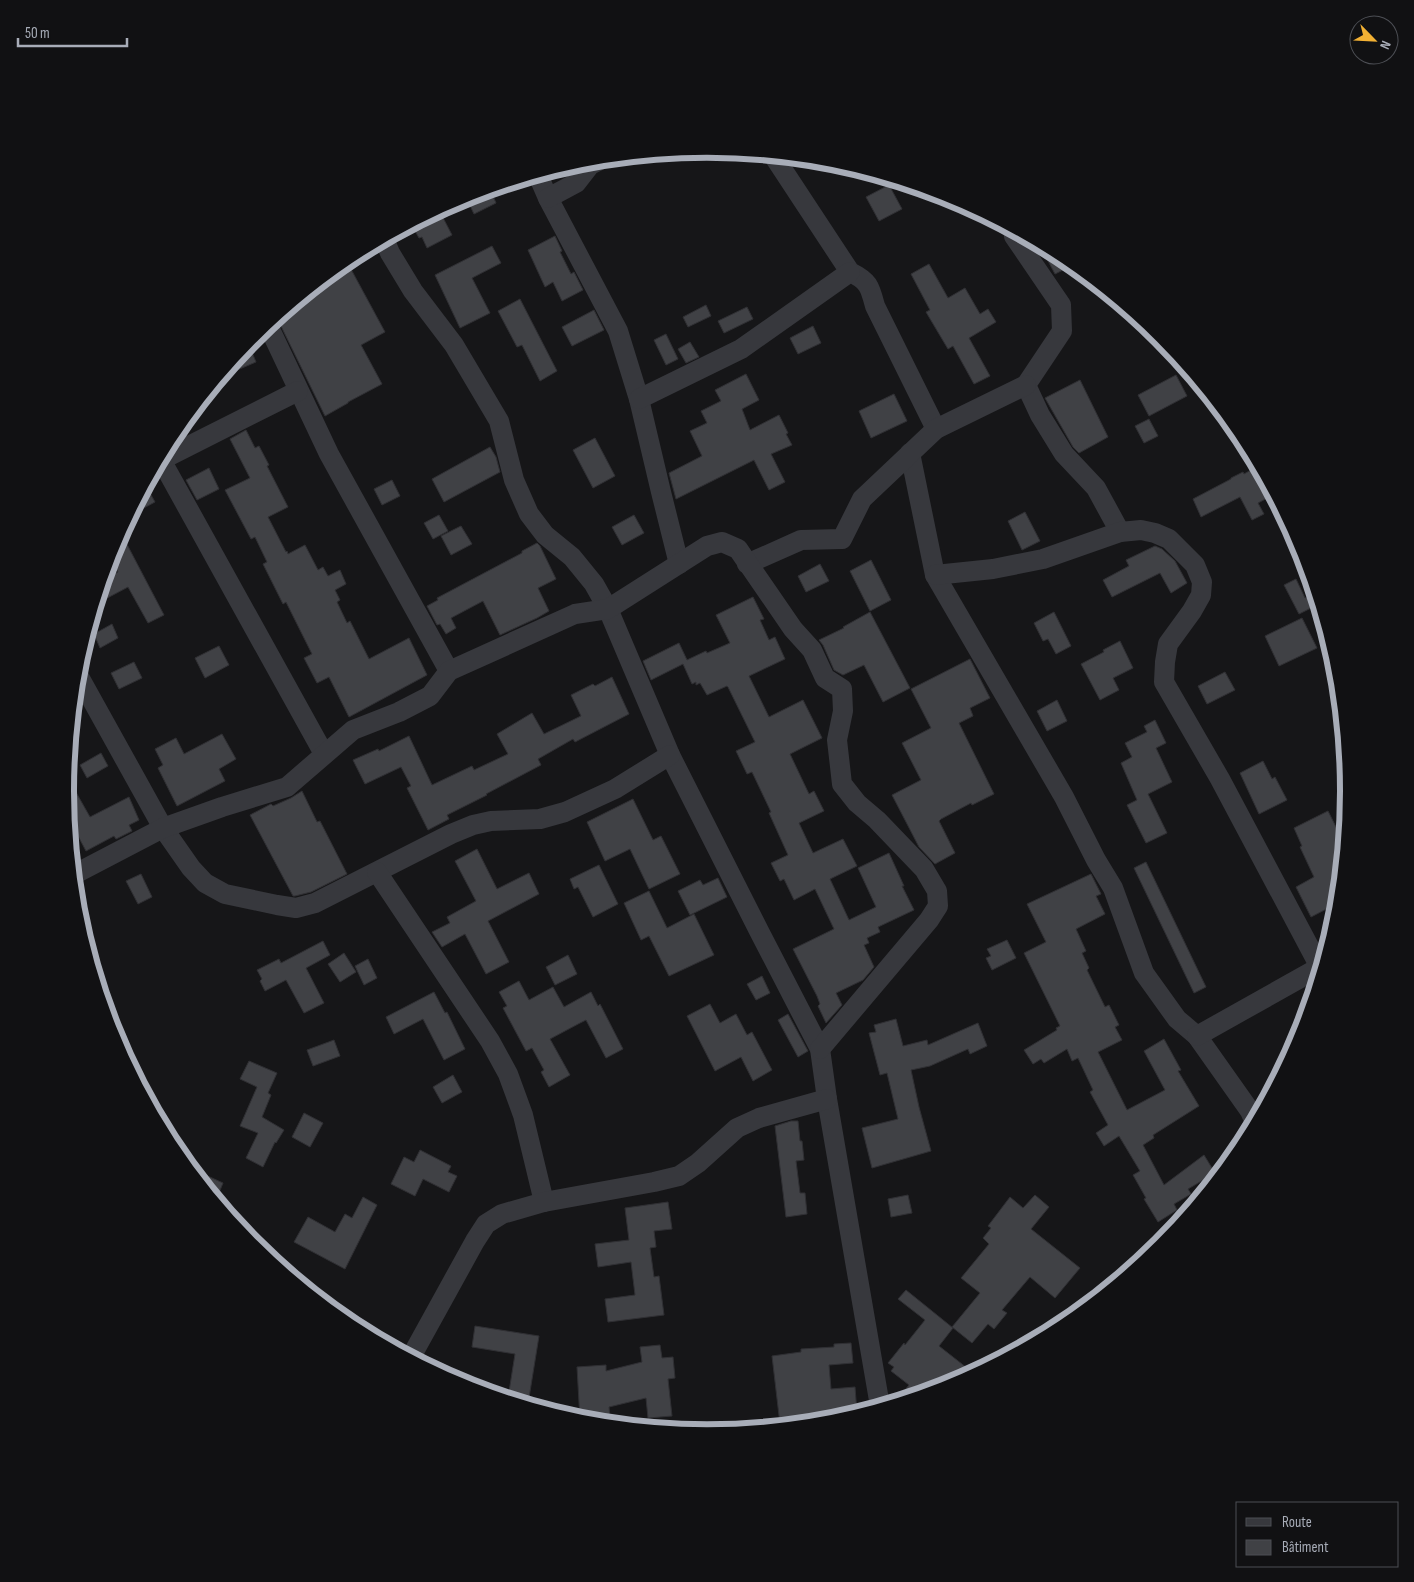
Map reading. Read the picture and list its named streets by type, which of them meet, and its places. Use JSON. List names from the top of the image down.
{
  "legend": ["Route", "Bâtiment"],
  "scale_bar": "50 m",
  "north": "bottom right"
}
